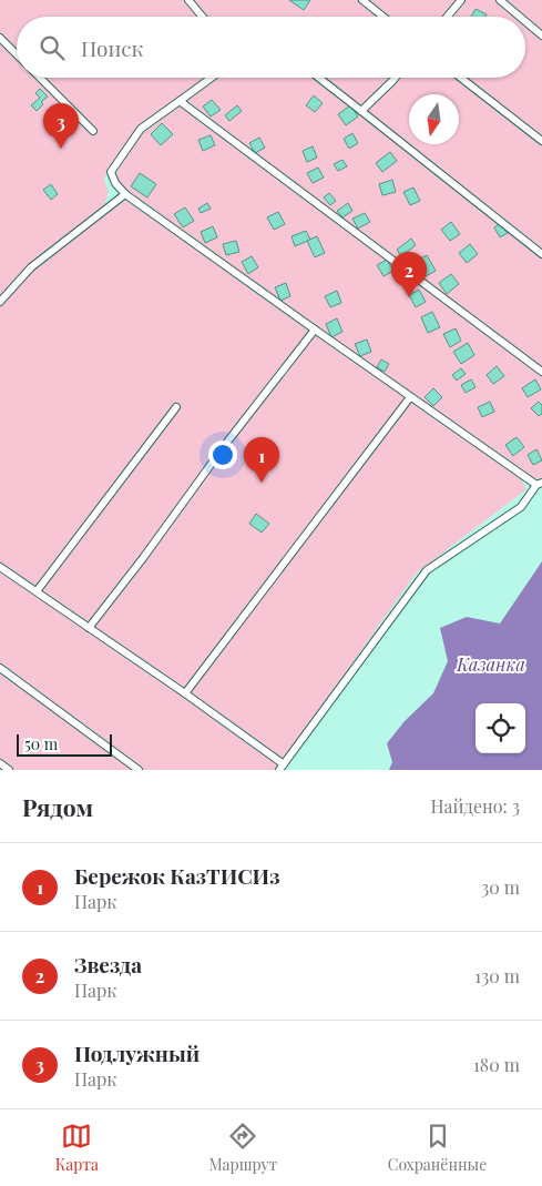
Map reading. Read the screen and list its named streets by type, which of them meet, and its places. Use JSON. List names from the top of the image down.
{
  "water": ["Казанка"],
  "scale_bar": "50 m",
  "north": "bottom",
  "page": {
    "search": "Поиск",
    "pins": ["3", "2", "1"],
    "scale": "50 m",
    "heading": ["Рядом", "Найдено: 3"],
    "list": [
      {
        "mark": "1",
        "name": "Бережок КазТИСИз",
        "note": "Парк",
        "value": "30 m"
      },
      {
        "mark": "2",
        "name": "Звезда",
        "note": "Парк",
        "value": "130 m"
      },
      {
        "mark": "3",
        "name": "Подлужный",
        "note": "Парк",
        "value": "180 m"
      }
    ],
    "nav": ["Карта", "Маршрут", "Сохранённые"]
  }
}
